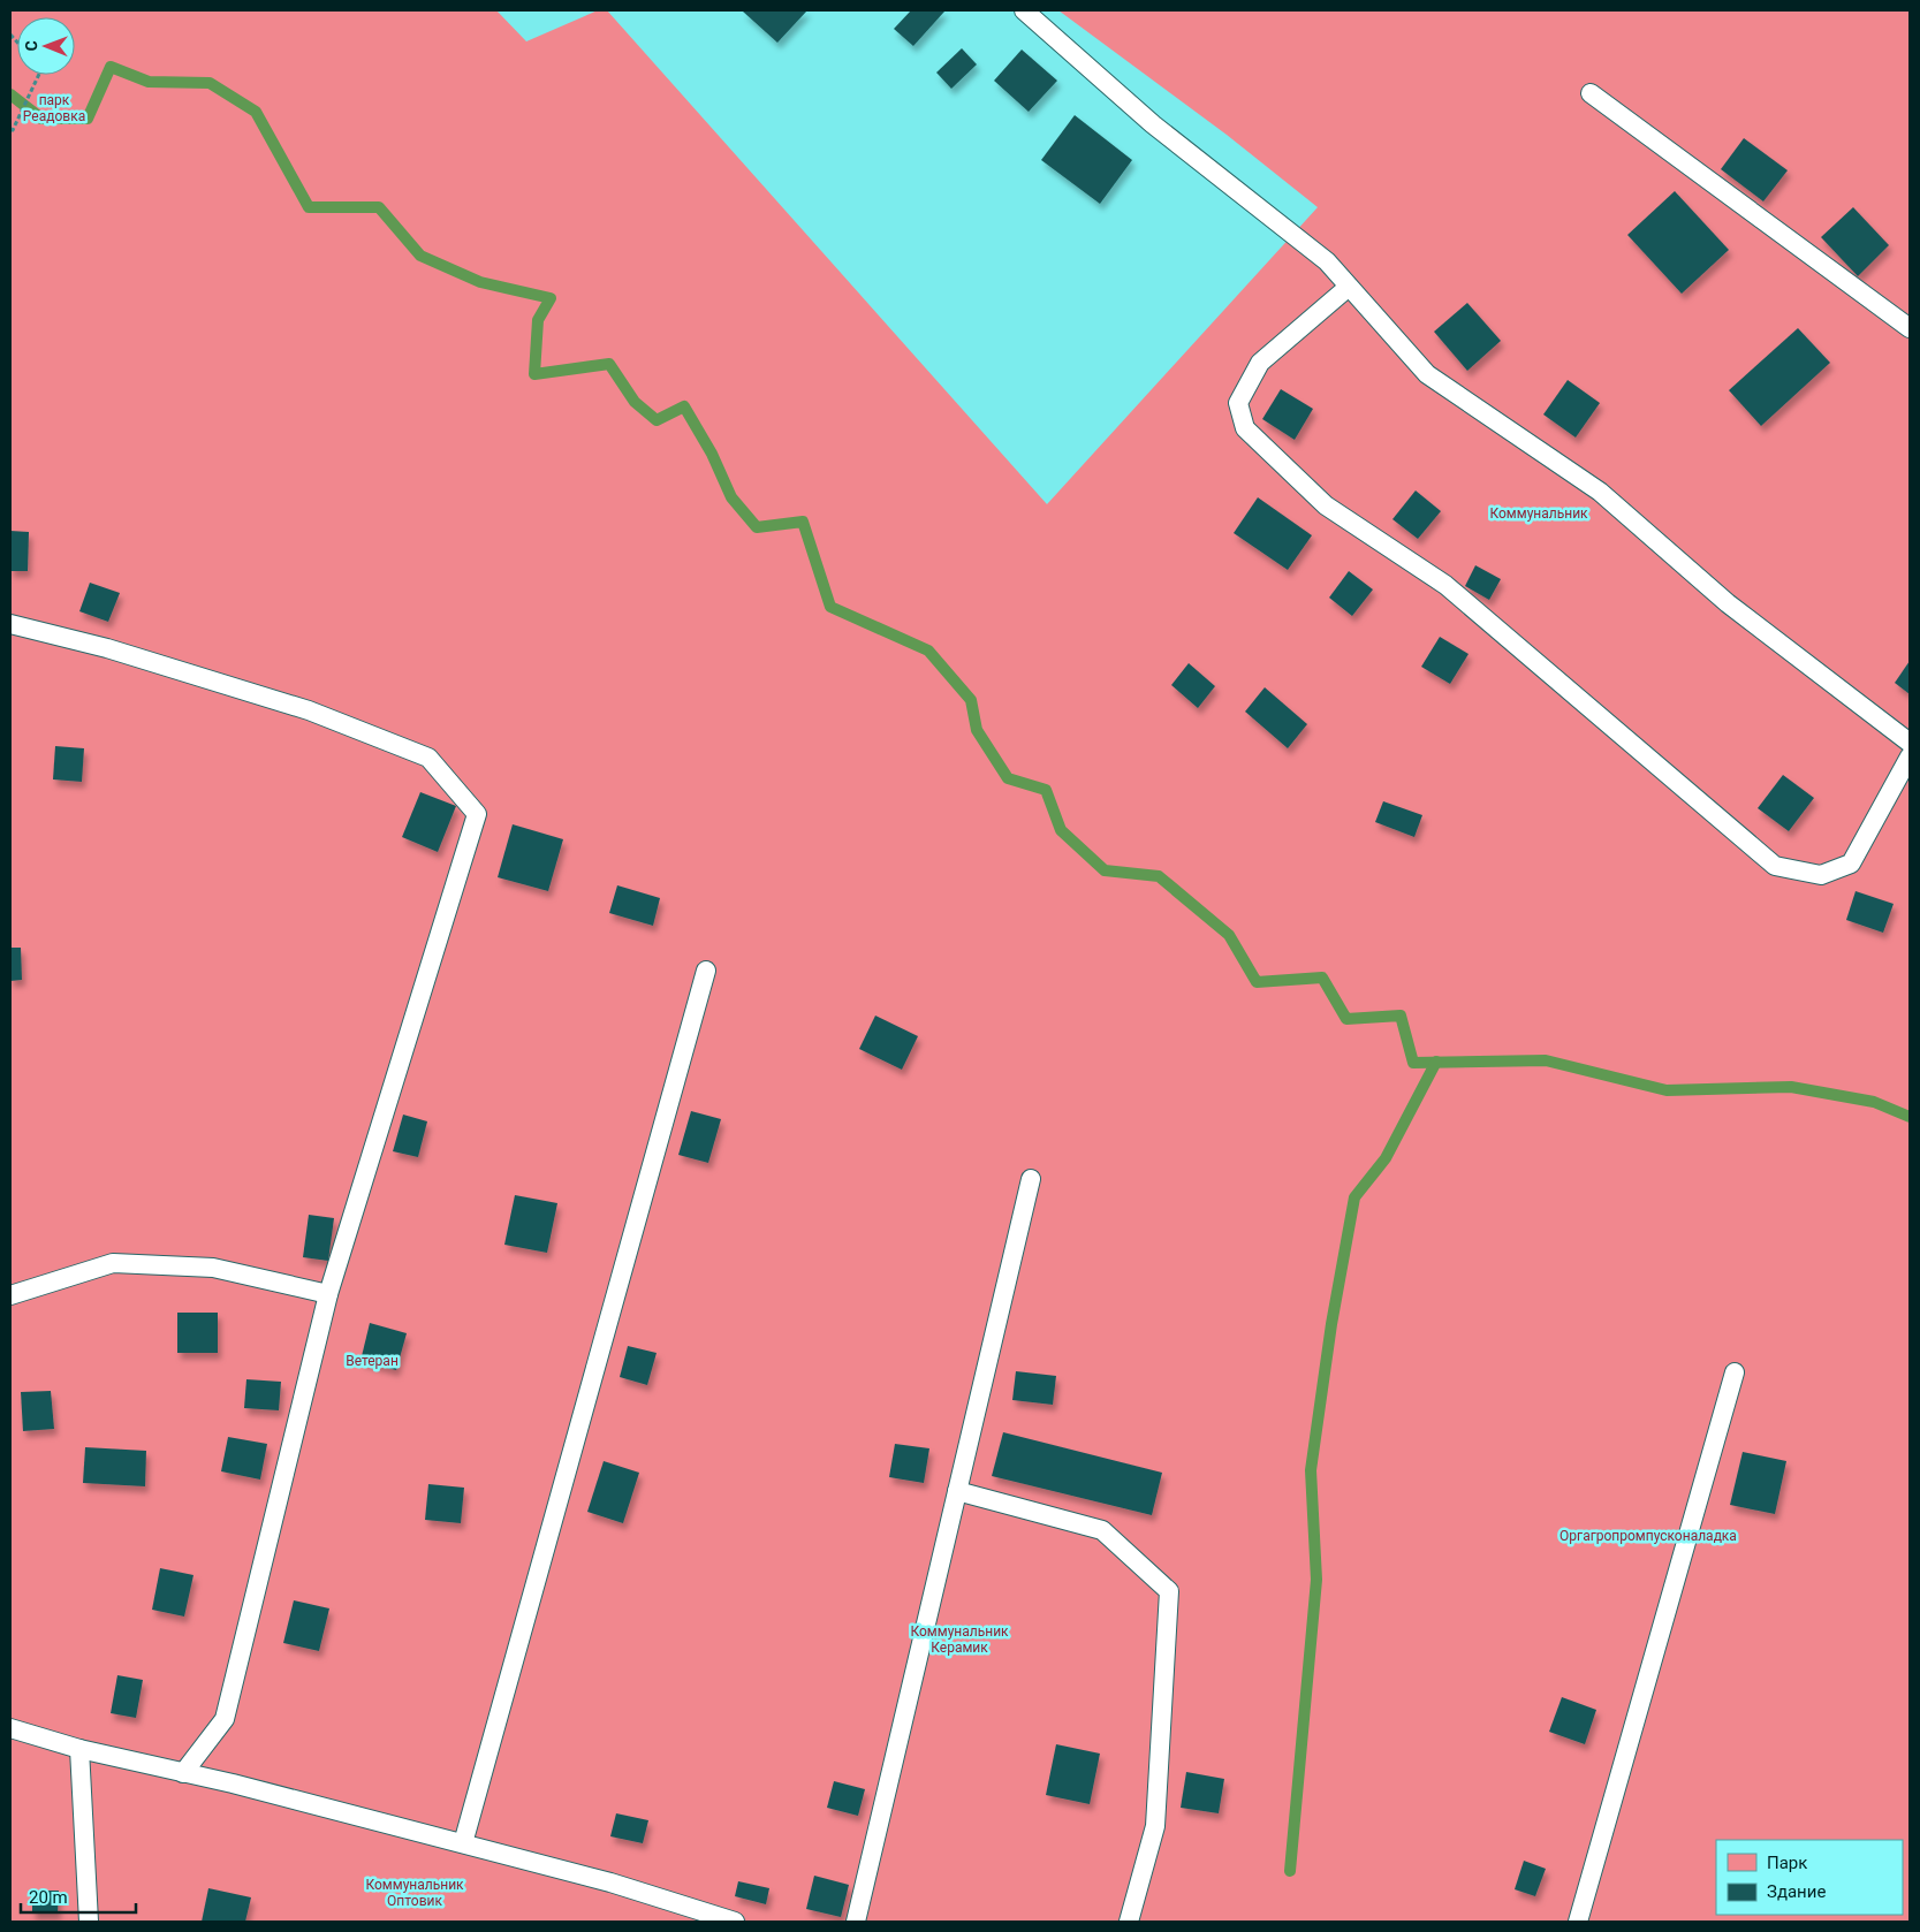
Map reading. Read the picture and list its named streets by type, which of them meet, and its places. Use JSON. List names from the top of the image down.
{
  "parks": [
    "парк Реадовка",
    "Коммунальник",
    "Ветеран",
    "Оргагропромпусконаладка",
    "Коммунальник Керамик",
    "Коммунальник Оптовик"
  ],
  "legend": ["Парк", "Здание"],
  "scale_bar": "20 m",
  "north": "left"
}
